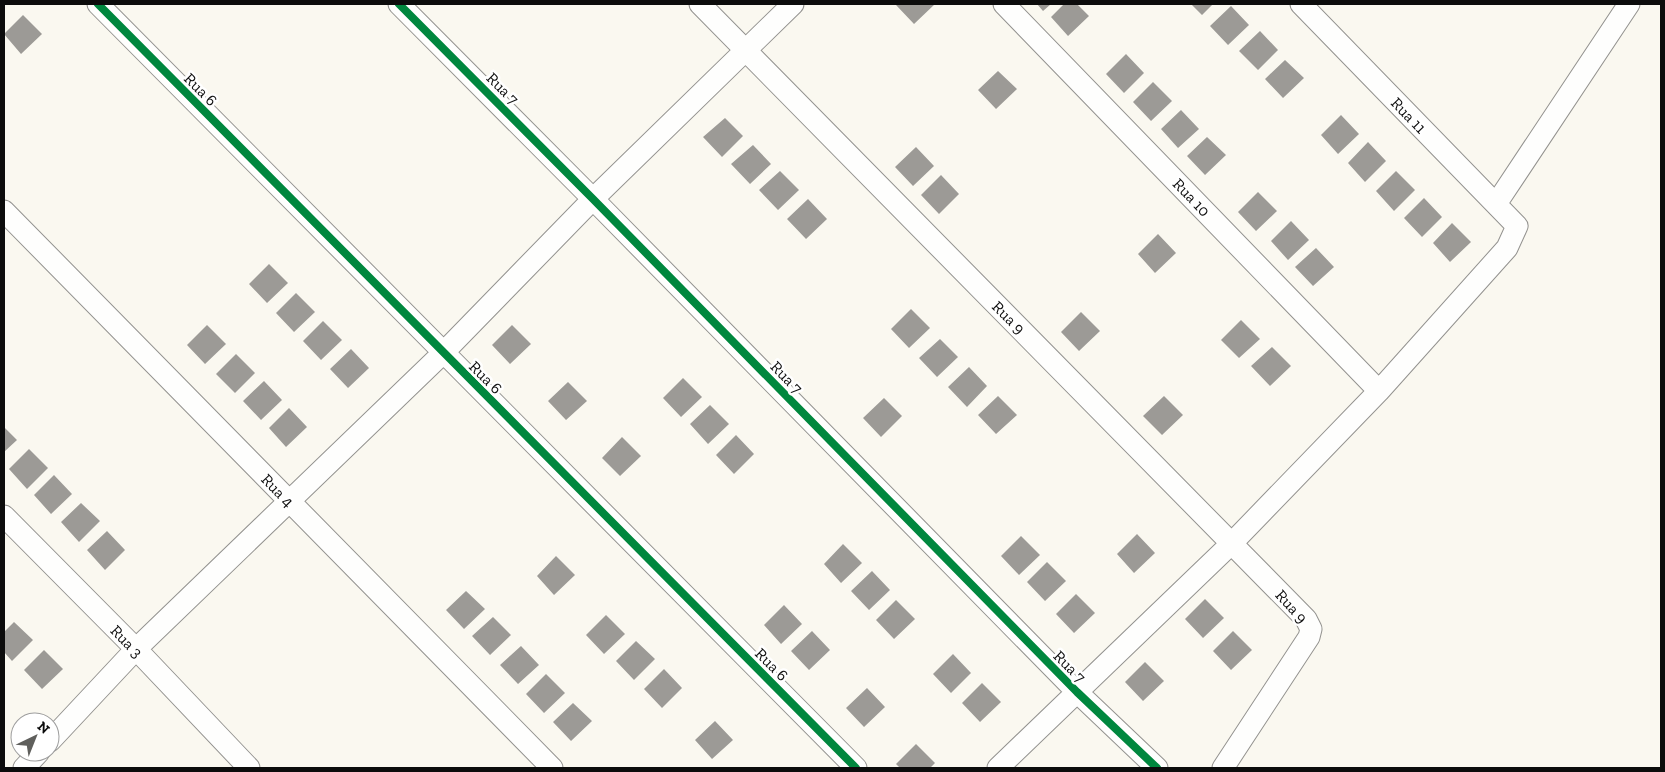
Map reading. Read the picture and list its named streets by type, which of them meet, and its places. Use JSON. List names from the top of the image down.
{
  "streets": {
    "street": [
      "Rua 7",
      "Rua 6",
      "Rua 11",
      "Rua 10",
      "Rua 9",
      "Rua 4",
      "Rua 3"
    ]
  },
  "crossings": [
    ["Rua 11", "Rua 10"]
  ],
  "north": "top right"
}
